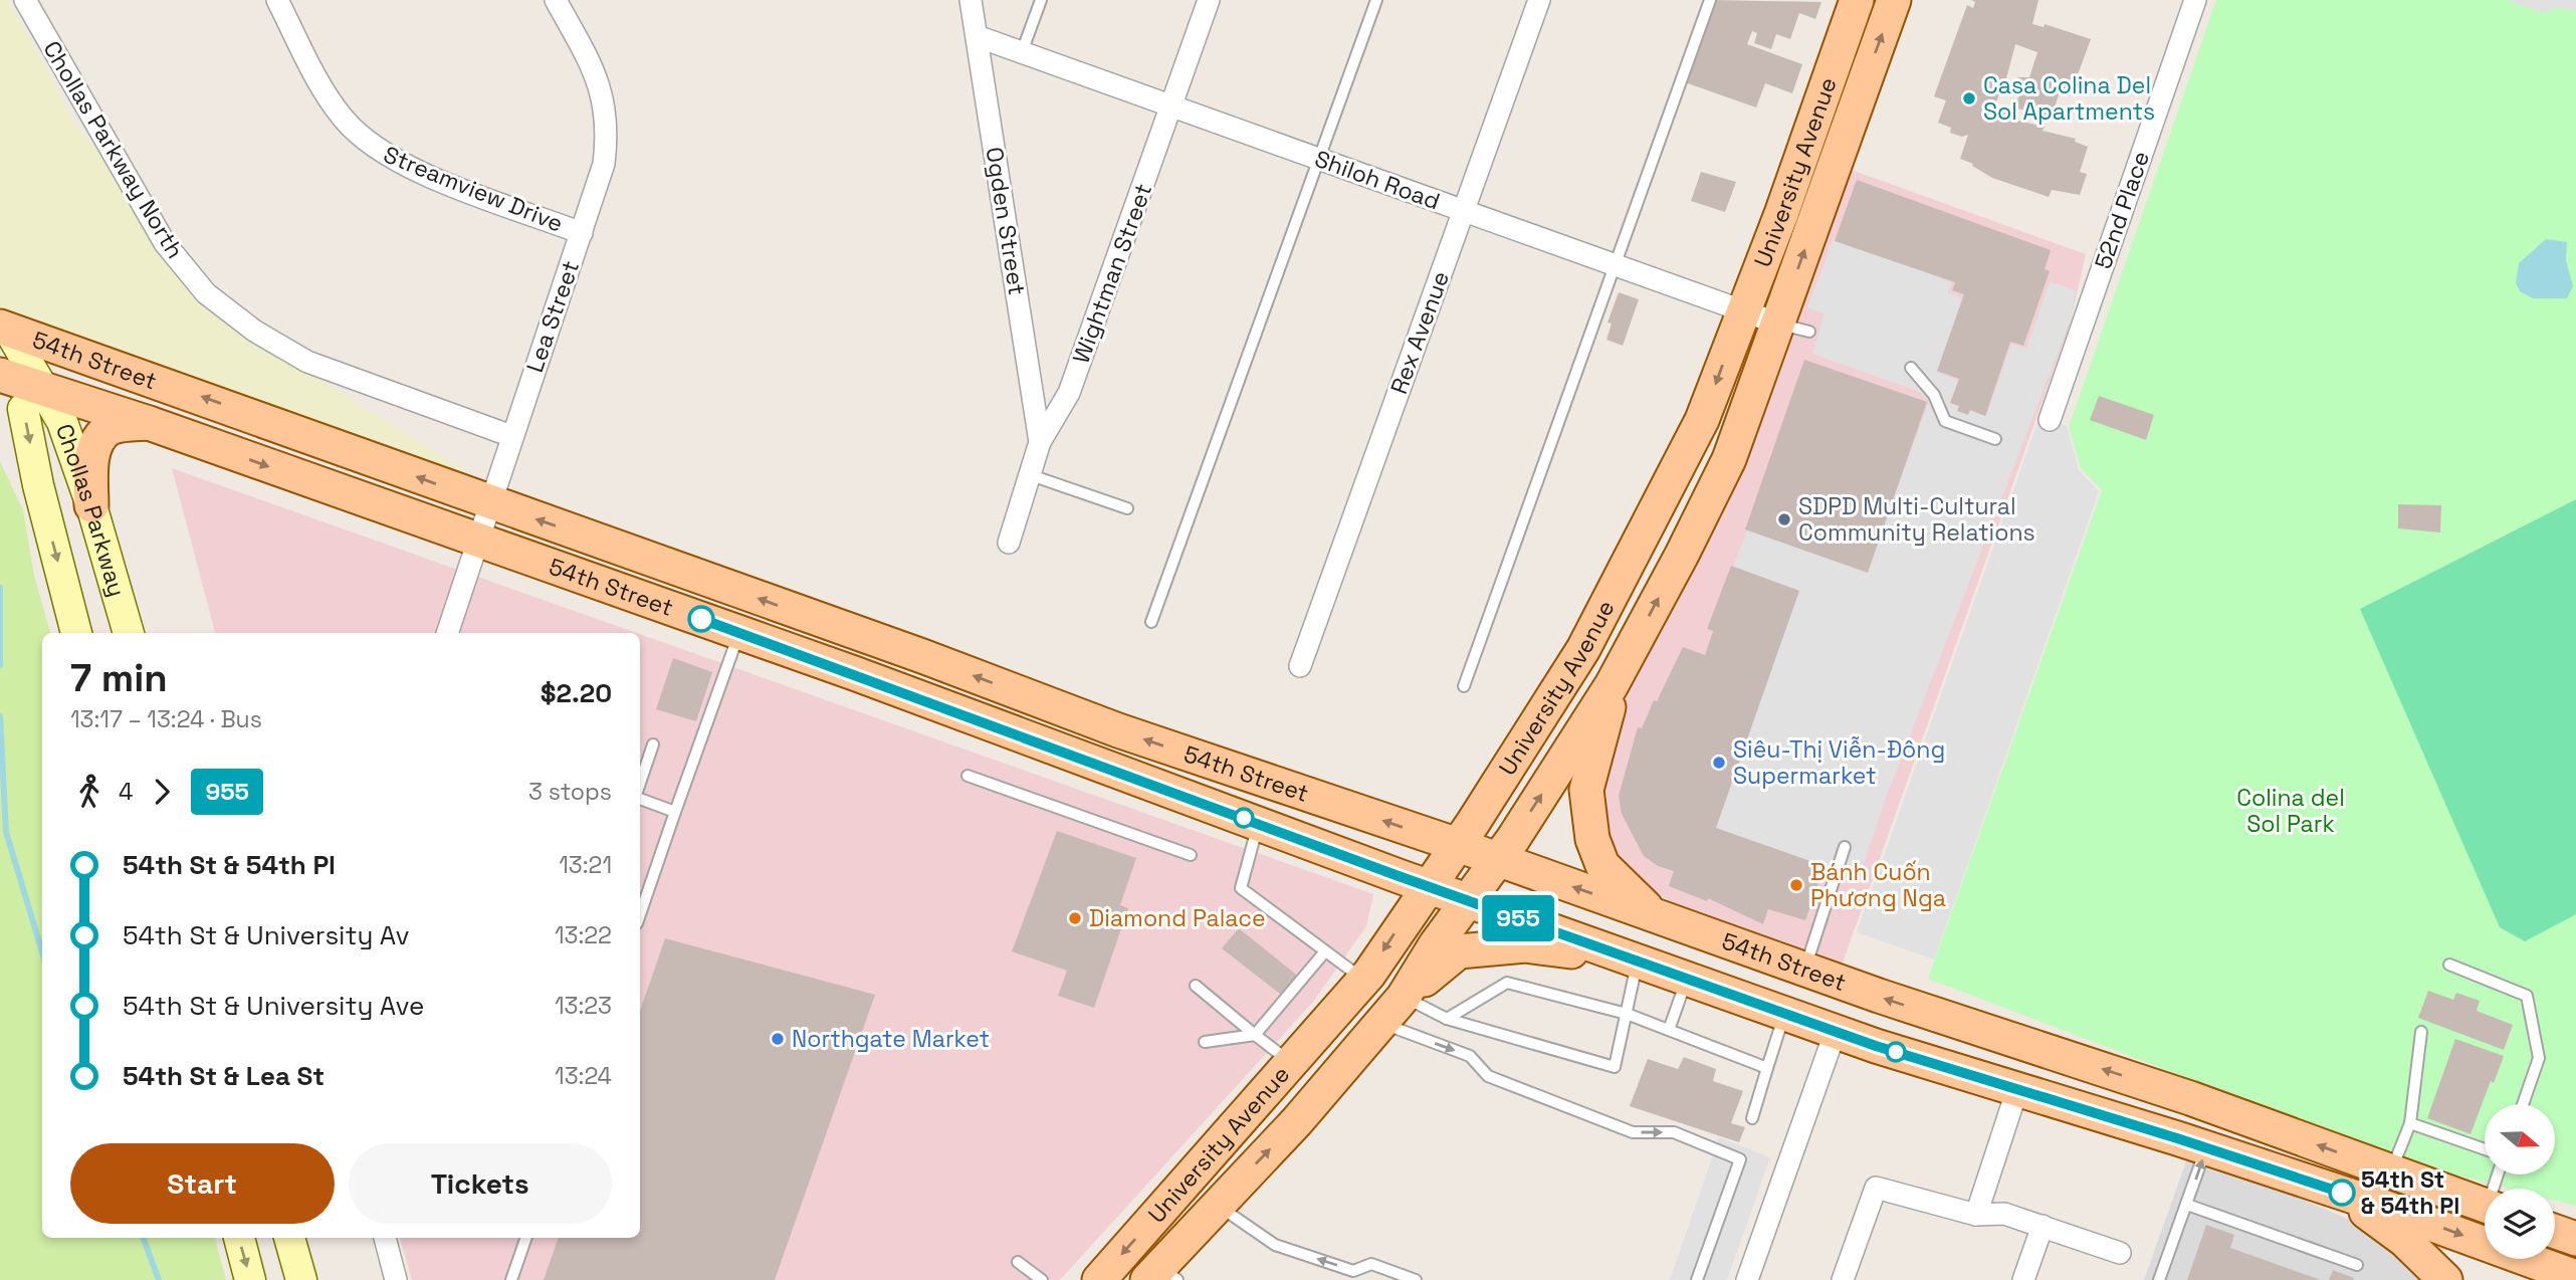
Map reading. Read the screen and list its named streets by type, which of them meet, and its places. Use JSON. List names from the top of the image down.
{
  "streets": {
    "main road": ["University Avenue", "54th Street", "Chollas Parkway"],
    "street": [
      "Chollas Parkway North",
      "Shiloh Road",
      "Streamview Drive",
      "52nd Place",
      "Ogden Street",
      "Wightman Street",
      "Lea Street",
      "Rex Avenue"
    ]
  },
  "crossings": [
    ["Chollas Parkway North", "Lea Street"],
    ["University Avenue", "Shiloh Road"],
    ["University Avenue", "54th Street"],
    ["Shiloh Road", "Ogden Street"],
    ["Shiloh Road", "Wightman Street"],
    ["Shiloh Road", "Rex Avenue"],
    ["Streamview Drive", "Lea Street"],
    ["Ogden Street", "Wightman Street"],
    ["Lea Street", "54th Street"],
    ["54th Street", "Chollas Parkway"]
  ],
  "parks": ["Colina del Sol Park"],
  "places": [
    "Casa Colina Del Sol Apartments",
    "SDPD Multi-Cultural Community Relations",
    "Siêu-Thị Viễn-Đông Supermarket",
    "Bánh Cuốn Phương Nga",
    "Diamond Palace",
    "Northgate Market",
    "54th St & 54th Pl"
  ],
  "lines": ["bus line 955"],
  "north": "right",
  "page": {
    "on_map": "955",
    "heading": ["7 min", "13:17 – 13:24 · Bus", "$2.20"],
    "legs": ["4", "955", "3 stops"],
    "list": [
      {
        "name": "54th St & 54th Pl",
        "value": "13:21"
      },
      {
        "name": "54th St & University Av",
        "value": "13:22"
      },
      {
        "name": "54th St & University Ave",
        "value": "13:23"
      },
      {
        "name": "54th St & Lea St",
        "value": "13:24"
      }
    ],
    "buttons": ["Start", "Tickets"]
  }
}
